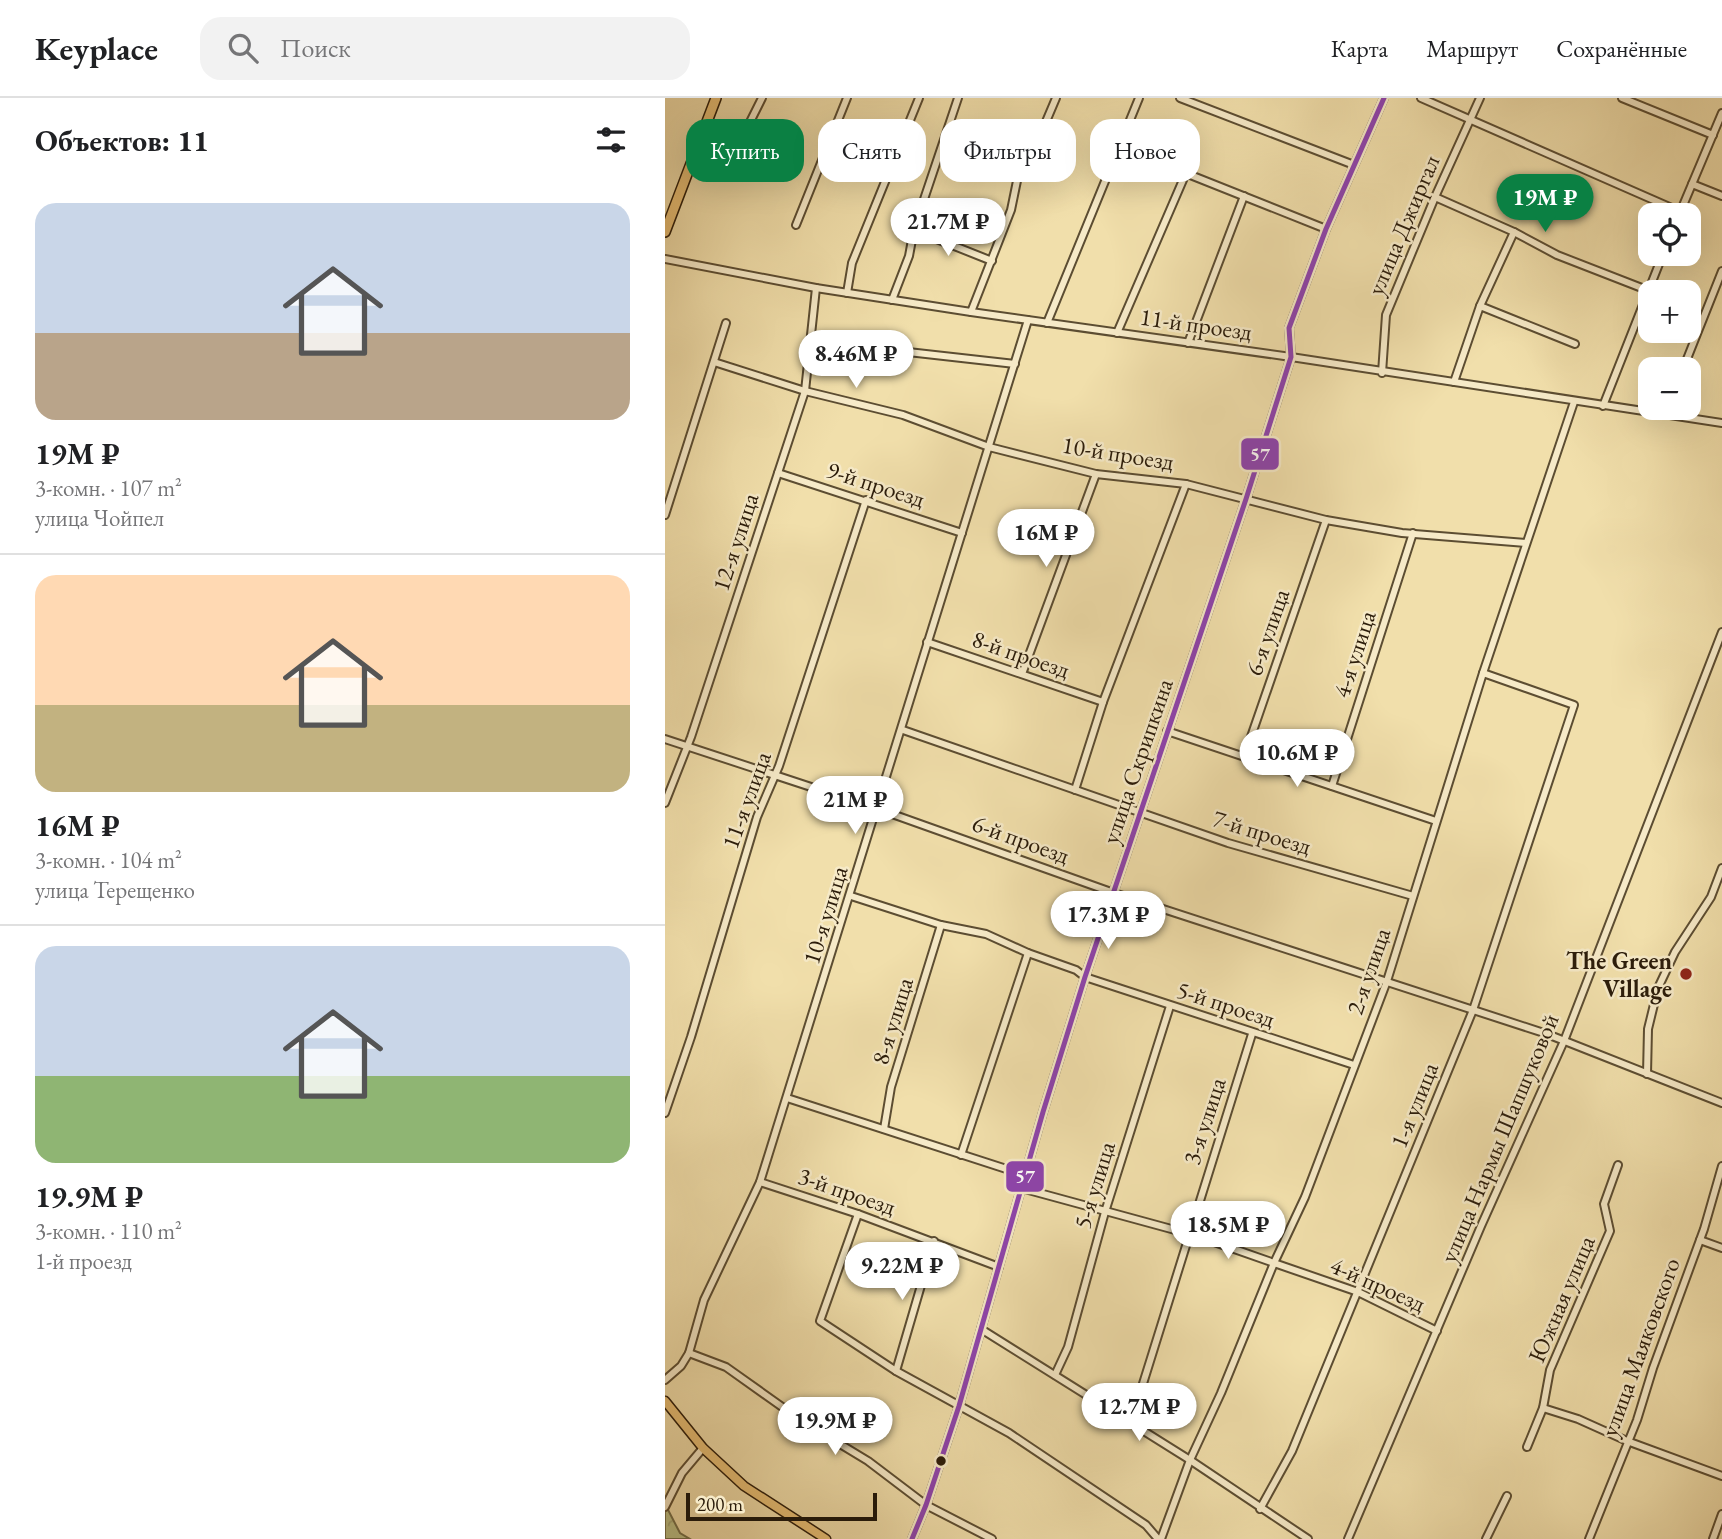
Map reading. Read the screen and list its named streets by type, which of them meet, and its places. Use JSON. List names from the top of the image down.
{
  "streets": {
    "street": [
      "улица Джиргал",
      "11-й проезд",
      "10-й проезд",
      "9-й проезд",
      "12-я улица",
      "6-я улица",
      "8-й проезд",
      "4-я улица",
      "улица Скрипкина",
      "11-я улица",
      "7-й проезд",
      "6-й проезд",
      "10-я улица",
      "2-я улица",
      "5-й проезд",
      "8-я улица",
      "1-я улица",
      "3-я улица",
      "улица Нармы Шапшуковой",
      "5-я улица",
      "3-й проезд",
      "4-й проезд",
      "Южная улица",
      "улица Маяковского"
    ]
  },
  "crossings": [
    ["улица Джиргал", "11-й проезд"],
    ["11-й проезд", "12-я улица"],
    ["11-й проезд", "улица Скрипкина"],
    ["11-й проезд", "10-я улица"],
    ["11-й проезд", "2-я улица"],
    ["10-й проезд", "12-я улица"],
    ["10-й проезд", "6-я улица"],
    ["10-й проезд", "4-я улица"],
    ["10-й проезд", "улица Скрипкина"],
    ["10-й проезд", "10-я улица"],
    ["10-й проезд", "2-я улица"],
    ["9-й проезд", "12-я улица"],
    ["9-й проезд", "11-я улица"],
    ["9-й проезд", "10-я улица"],
    ["12-я улица", "6-й проезд"],
    ["8-й проезд", "улица Скрипкина"],
    ["8-й проезд", "10-я улица"],
    ["улица Скрипкина", "7-й проезд"],
    ["улица Скрипкина", "6-й проезд"],
    ["улица Скрипкина", "5-й проезд"],
    ["улица Скрипкина", "3-й проезд"],
    ["улица Скрипкина", "4-й проезд"],
    ["11-я улица", "6-й проезд"],
    ["7-й проезд", "10-я улица"],
    ["7-й проезд", "2-я улица"],
    ["6-й проезд", "10-я улица"],
    ["6-й проезд", "2-я улица"],
    ["6-й проезд", "1-я улица"],
    ["6-й проезд", "улица Нармы Шапшуковой"],
    ["10-я улица", "5-й проезд"],
    ["10-я улица", "3-й проезд"],
    ["2-я улица", "5-й проезд"],
    ["2-я улица", "1-я улица"],
    ["2-я улица", "4-й проезд"],
    ["5-й проезд", "8-я улица"],
    ["5-й проезд", "3-я улица"],
    ["5-й проезд", "5-я улица"],
    ["1-я улица", "4-й проезд"],
    ["3-я улица", "4-й проезд"],
    ["улица Нармы Шапшуковой", "4-й проезд"],
    ["5-я улица", "4-й проезд"]
  ],
  "places": ["The Green Village"],
  "lines": ["transit line 57"],
  "scale_bar": "200 m",
  "page": {
    "header": "Keyplace",
    "search": "Поиск",
    "nav": ["Карта", "Маршрут", "Сохранённые"],
    "heading": "Объектов: 11",
    "chip": [
      "Купить",
      "Снять",
      "Фильтры",
      "Новое"
    ],
    "price": [
      "19M ₽",
      "21.7M ₽",
      "8.46M ₽",
      "16M ₽",
      "10.6M ₽",
      "21M ₽",
      "17.3M ₽",
      "18.5M ₽",
      "9.22M ₽",
      "12.7M ₽",
      "19.9M ₽"
    ],
    "list": [
      {
        "name": "19M ₽",
        "note": "3-комн. · 107 m² · улица Чойпел"
      },
      {
        "name": "16M ₽",
        "note": "3-комн. · 104 m² · улица Терещенко"
      },
      {
        "name": "19.9M ₽",
        "note": "3-комн. · 110 m² · 1-й проезд"
      }
    ],
    "map_buttons": ["+", "−"],
    "scale": "200 m"
  }
}
